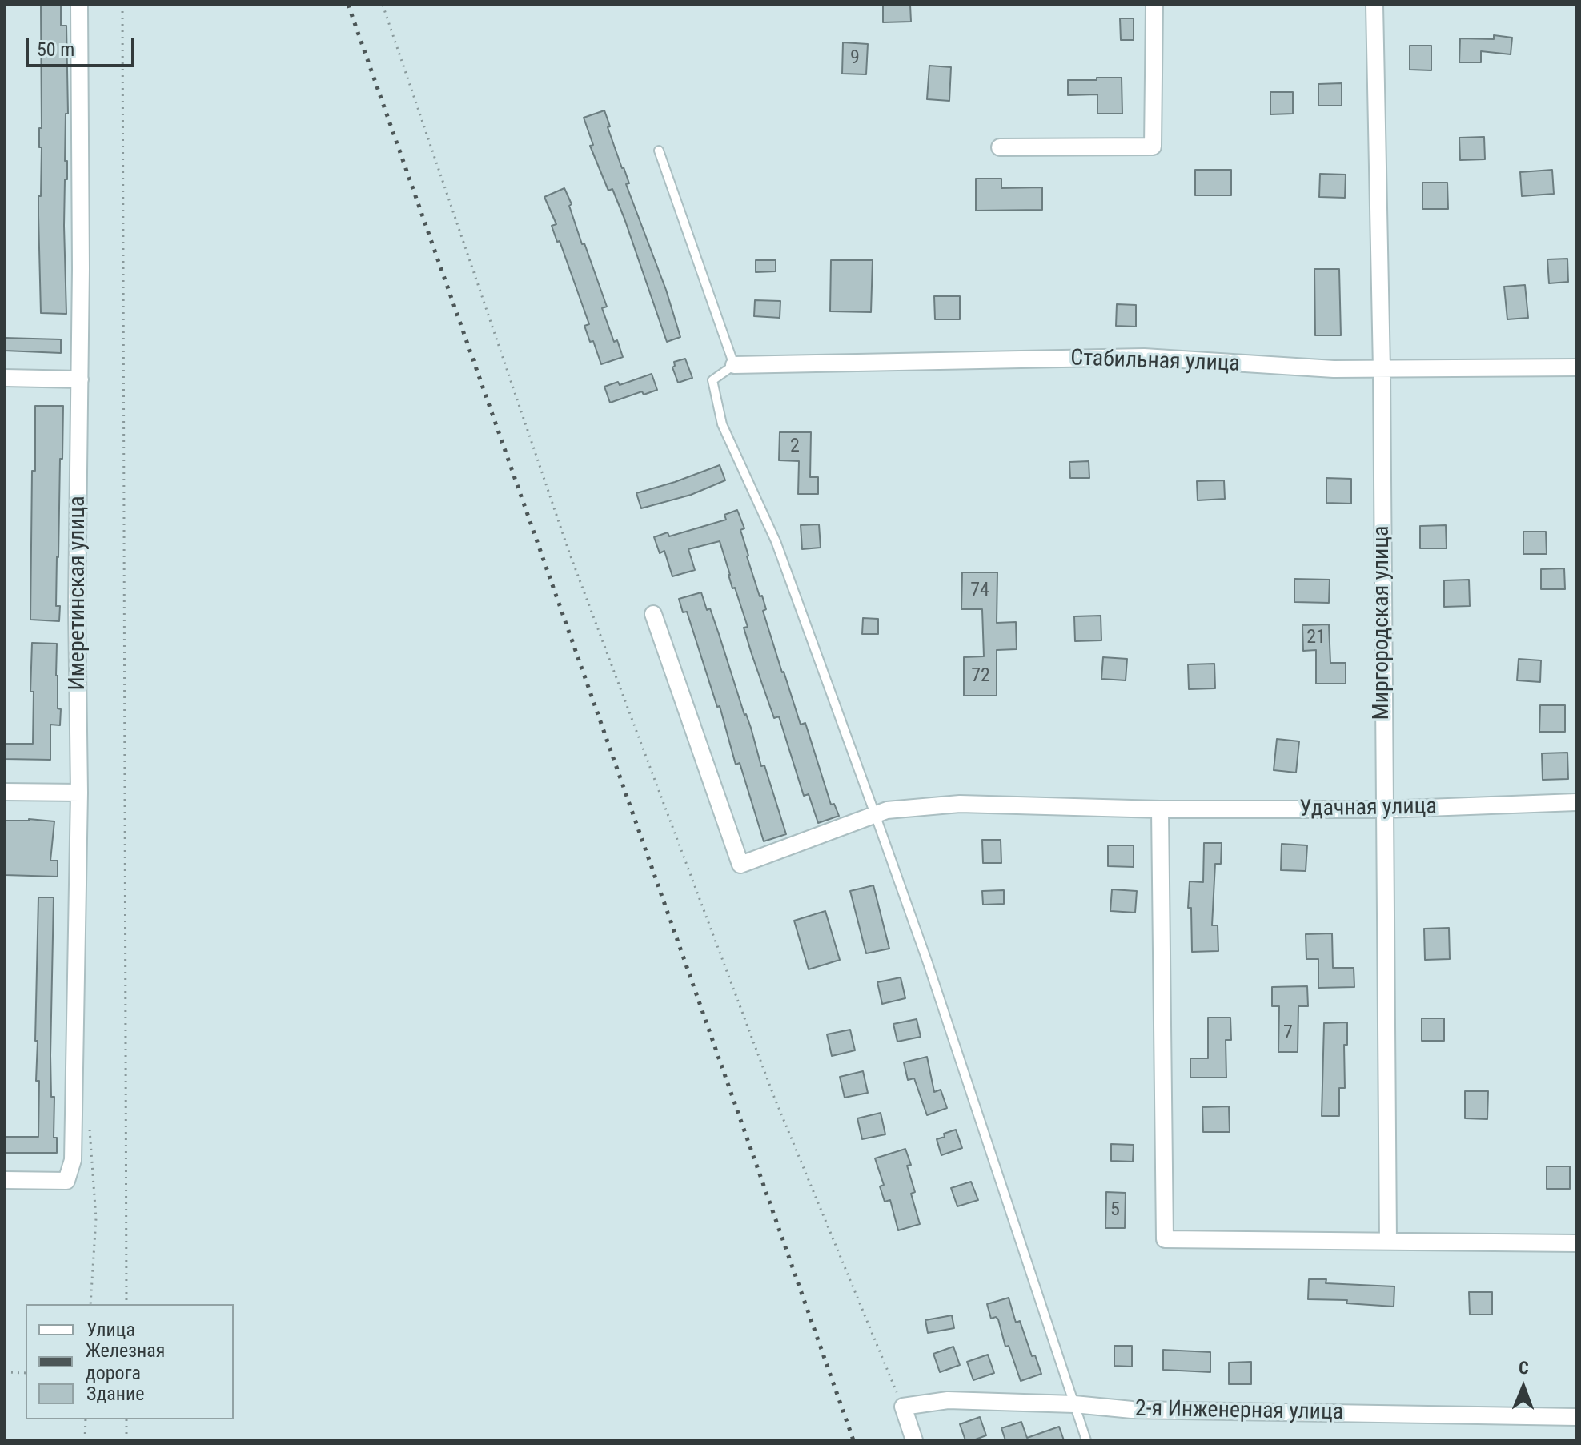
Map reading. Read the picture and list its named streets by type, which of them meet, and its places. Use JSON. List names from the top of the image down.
{
  "streets": {
    "street": [
      "Стабильная улица",
      "Имеретинская улица",
      "Миргородская улица",
      "Удачная улица",
      "2-я Инженерная улица"
    ]
  },
  "crossings": [
    ["Стабильная улица", "Миргородская улица"],
    ["Миргородская улица", "Удачная улица"]
  ],
  "house_numbers": [
    "9",
    "2",
    "74",
    "21",
    "72",
    "7",
    "5"
  ],
  "legend": ["Улица", "Железная дорога", "Здание"],
  "scale_bar": "50 m",
  "north": "top"
}
